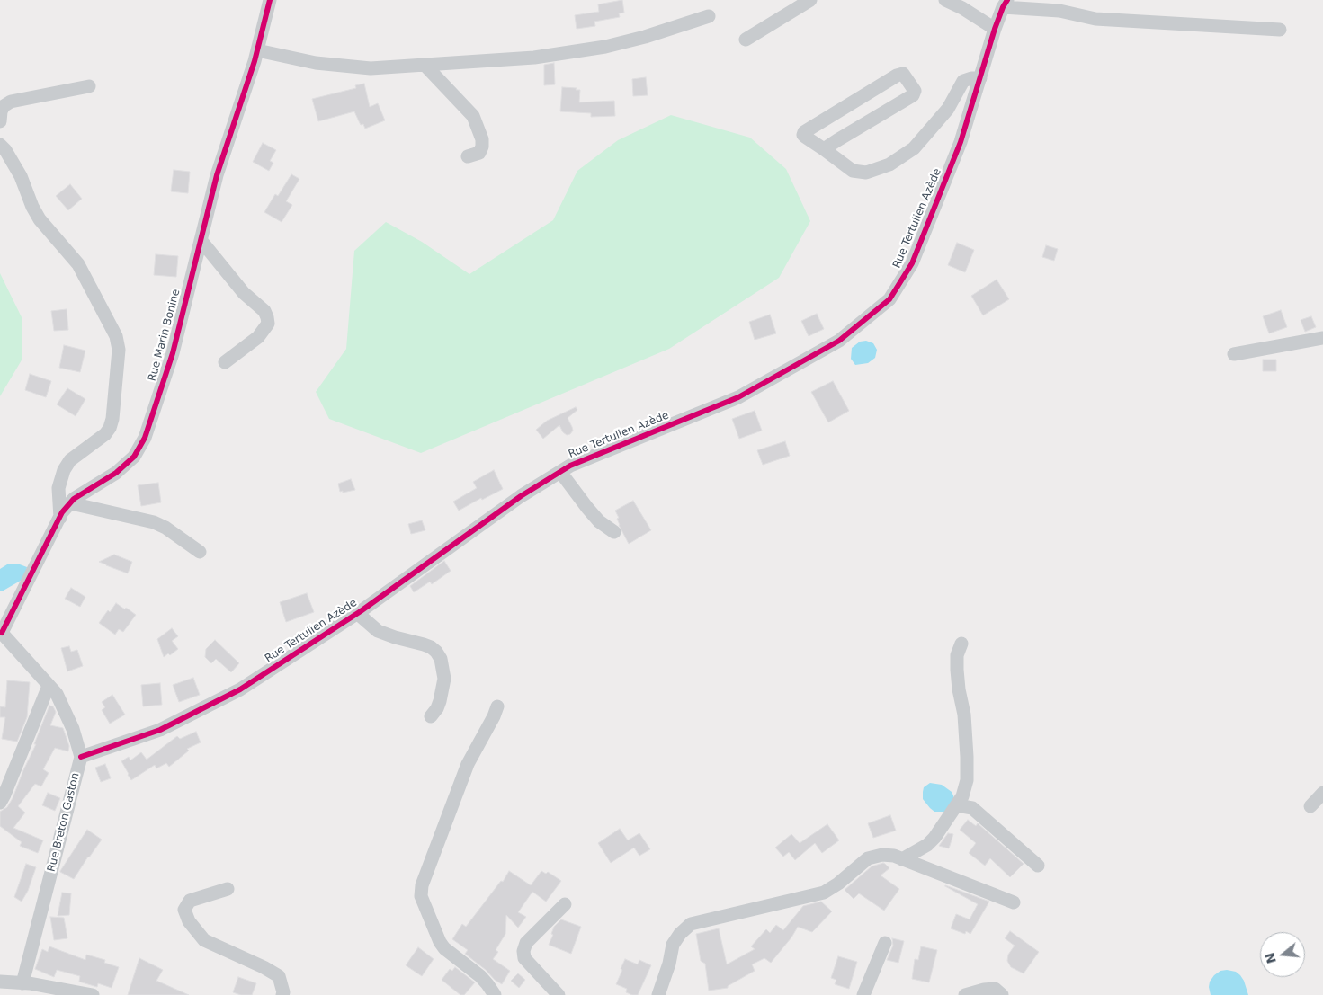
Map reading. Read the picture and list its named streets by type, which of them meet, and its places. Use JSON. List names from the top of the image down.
{
  "streets": {
    "street": ["Rue Tertulien Azède", "Rue Marin Bonine", "Rue Breton Gaston"]
  },
  "crossings": [
    ["Rue Tertulien Azède", "Rue Breton Gaston"],
    ["Rue Marin Bonine", "Rue Breton Gaston"]
  ],
  "north": "left"
}
